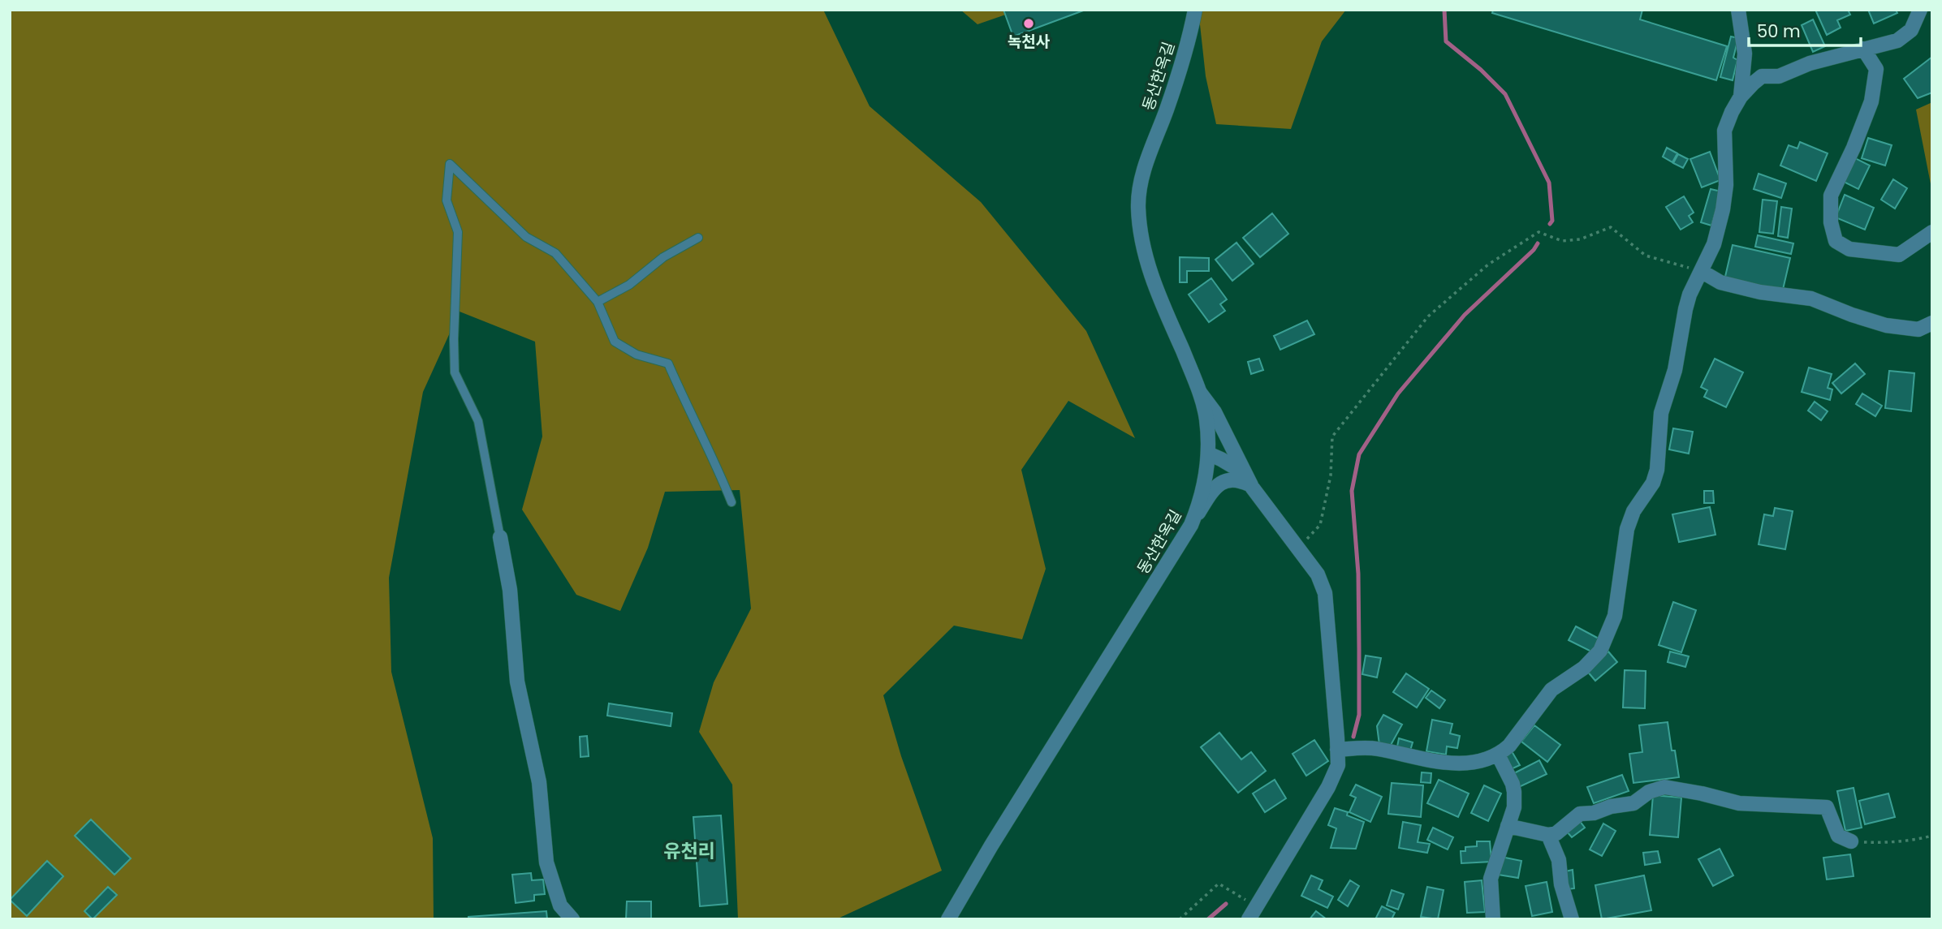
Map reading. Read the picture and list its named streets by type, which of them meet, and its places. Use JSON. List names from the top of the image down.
{
  "streets": {
    "street": ["동산한옥길"]
  },
  "districts": ["유천리"],
  "places": ["녹천사"],
  "scale_bar": "50 m"
}
